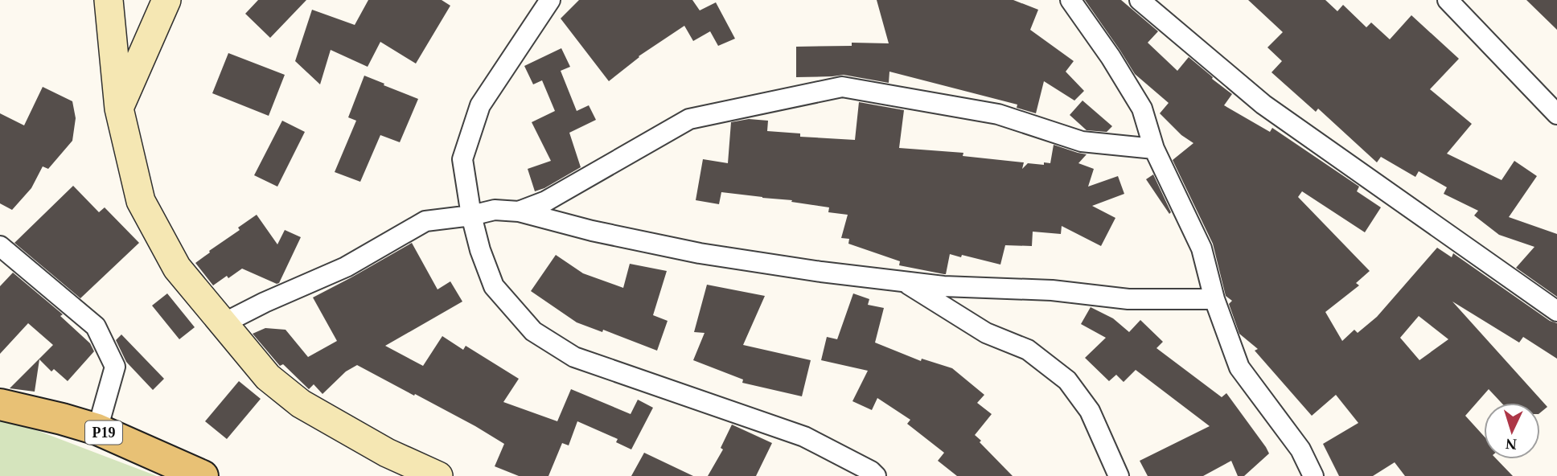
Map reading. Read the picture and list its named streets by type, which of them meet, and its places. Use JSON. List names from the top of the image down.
{
  "streets": {
    "main road": ["P19"]
  },
  "north": "bottom"
}
